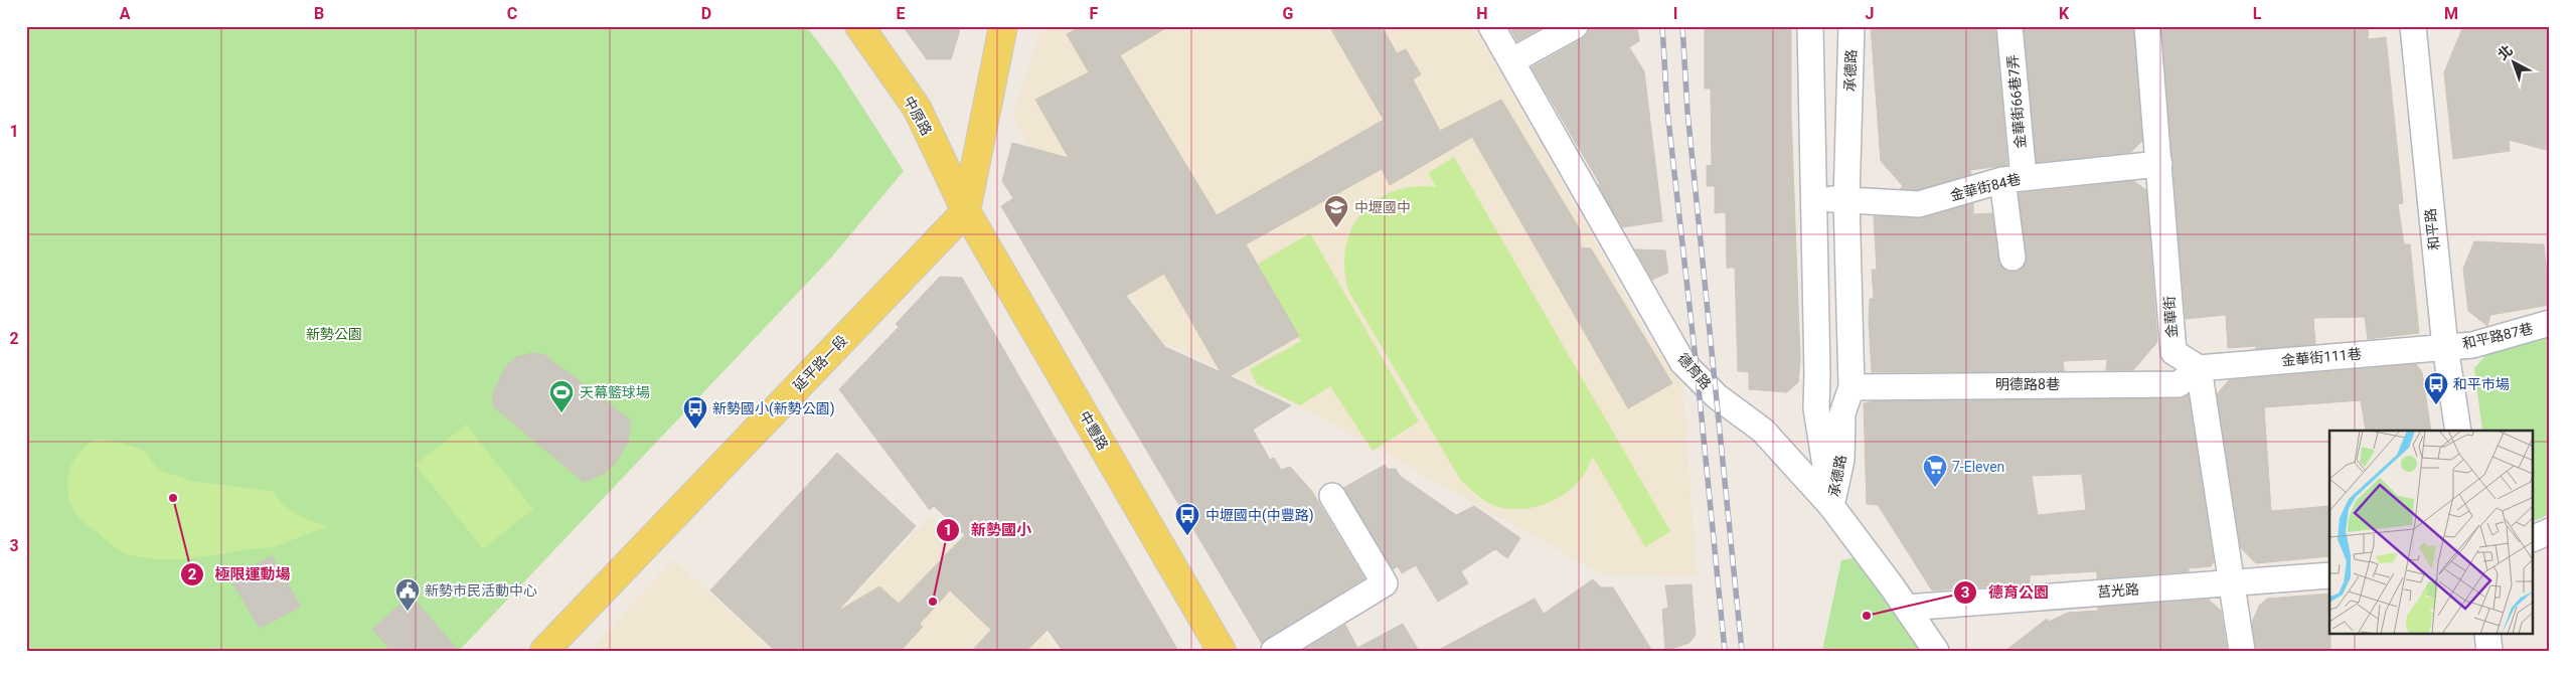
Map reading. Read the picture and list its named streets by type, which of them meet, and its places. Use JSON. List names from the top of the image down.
{
  "streets": {
    "main road": ["中原路", "延平路一段", "中豐路"],
    "street": [
      "承德路",
      "金華街66巷7弄",
      "金華街84巷",
      "和平路",
      "金華街",
      "和平路87巷",
      "金華街111巷",
      "德育路",
      "明德路8巷",
      "莒光路"
    ]
  },
  "crossings": [
    ["承德路", "金華街84巷"],
    ["承德路", "德育路"],
    ["承德路", "明德路8巷"],
    ["金華街66巷7弄", "金華街84巷"],
    ["中原路", "延平路一段"],
    ["中原路", "中豐路"],
    ["金華街84巷", "金華街"],
    ["和平路", "和平路87巷"],
    ["和平路", "金華街111巷"],
    ["金華街", "金華街111巷"],
    ["金華街", "明德路8巷"],
    ["和平路87巷", "金華街111巷"],
    ["金華街111巷", "明德路8巷"],
    ["延平路一段", "中豐路"],
    ["德育路", "莒光路"]
  ],
  "parks": ["新勢公園"],
  "places": {
    "school or university": ["中壢國中"],
    "bus stop": ["和平市場", "新勢國小(新勢公園)", "中壢國中(中豐路)"],
    "sports": ["天幕籃球場"],
    "supermarket": ["7-Eleven"],
    "other": ["極限運動場", "新勢國小", "德育公園"],
    "public building": ["新勢市民活動中心"]
  },
  "north": "top left",
  "grid": {
    "columns": [
      "A",
      "B",
      "C",
      "D",
      "E",
      "F",
      "G",
      "H",
      "I",
      "J",
      "K",
      "L",
      "M"
    ],
    "rows": ["1", "2", "3"]
  }
}
